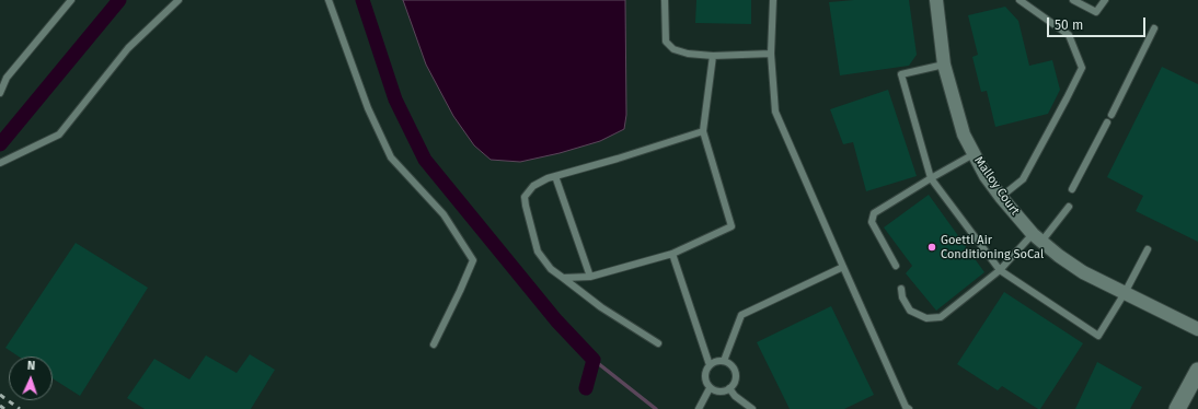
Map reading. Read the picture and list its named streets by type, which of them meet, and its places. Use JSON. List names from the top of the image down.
{
  "streets": {
    "street": ["Malloy Court"]
  },
  "places": ["Goettl Air Conditioning SoCal"],
  "scale_bar": "50 m",
  "north": "top"
}
